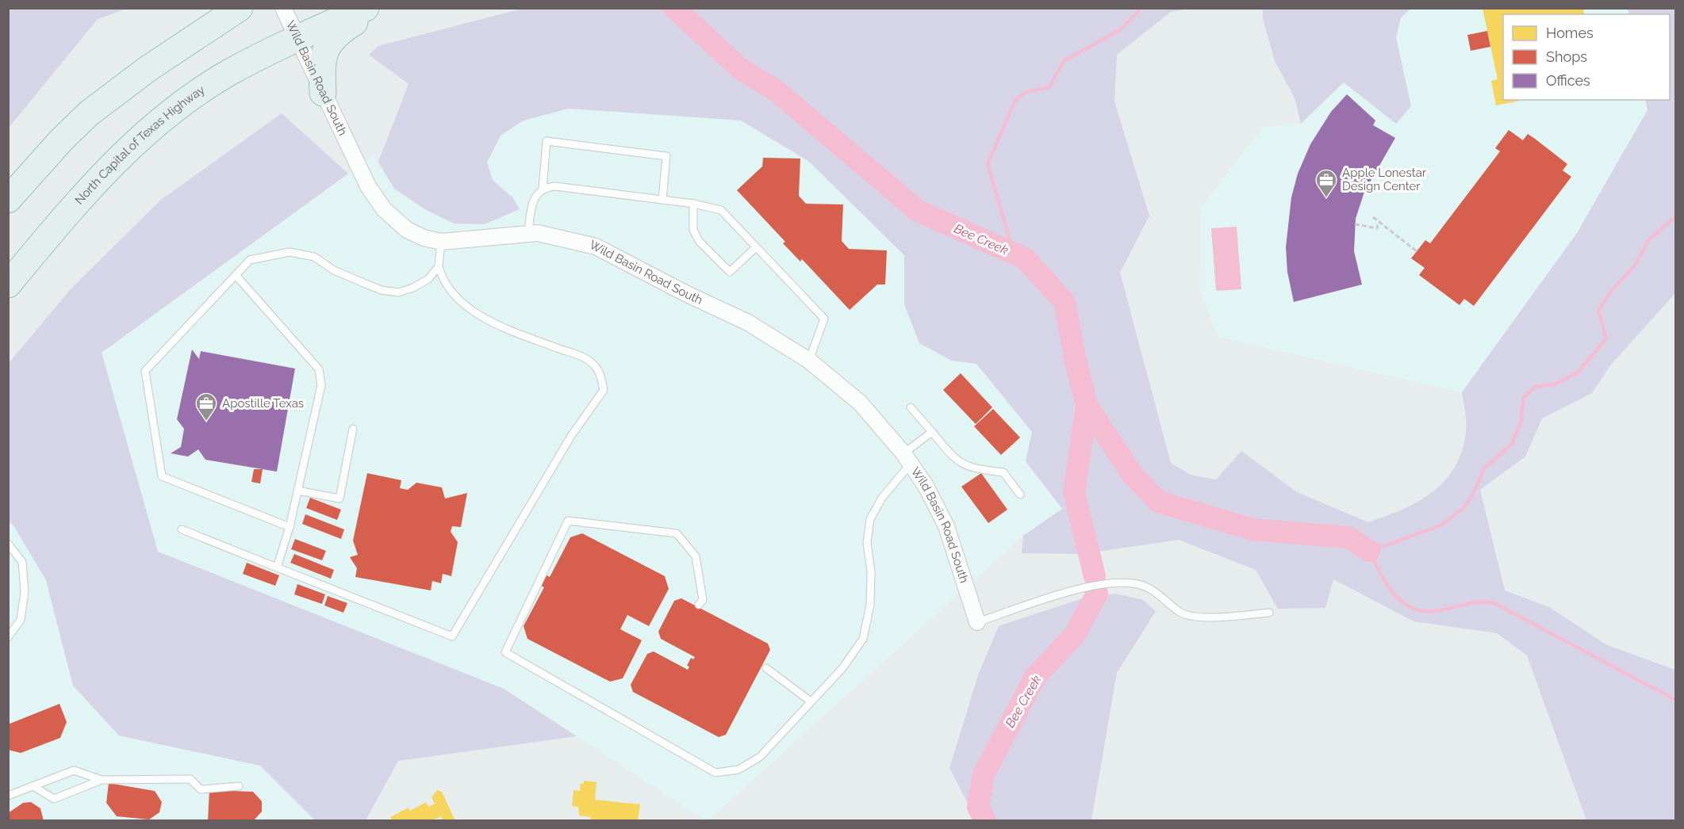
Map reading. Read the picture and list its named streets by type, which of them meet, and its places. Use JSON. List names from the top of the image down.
{
  "streets": {
    "highway": ["North Capital of Texas Highway"],
    "street": ["Wild Basin Road South"]
  },
  "crossings": [
    ["Wild Basin Road South", "North Capital of Texas Highway"]
  ],
  "water": ["Bee Creek"],
  "places": {
    "office": ["Apple Lonestar Design Center", "Apostille Texas"]
  },
  "legend": ["Homes", "Shops", "Offices"]
}
